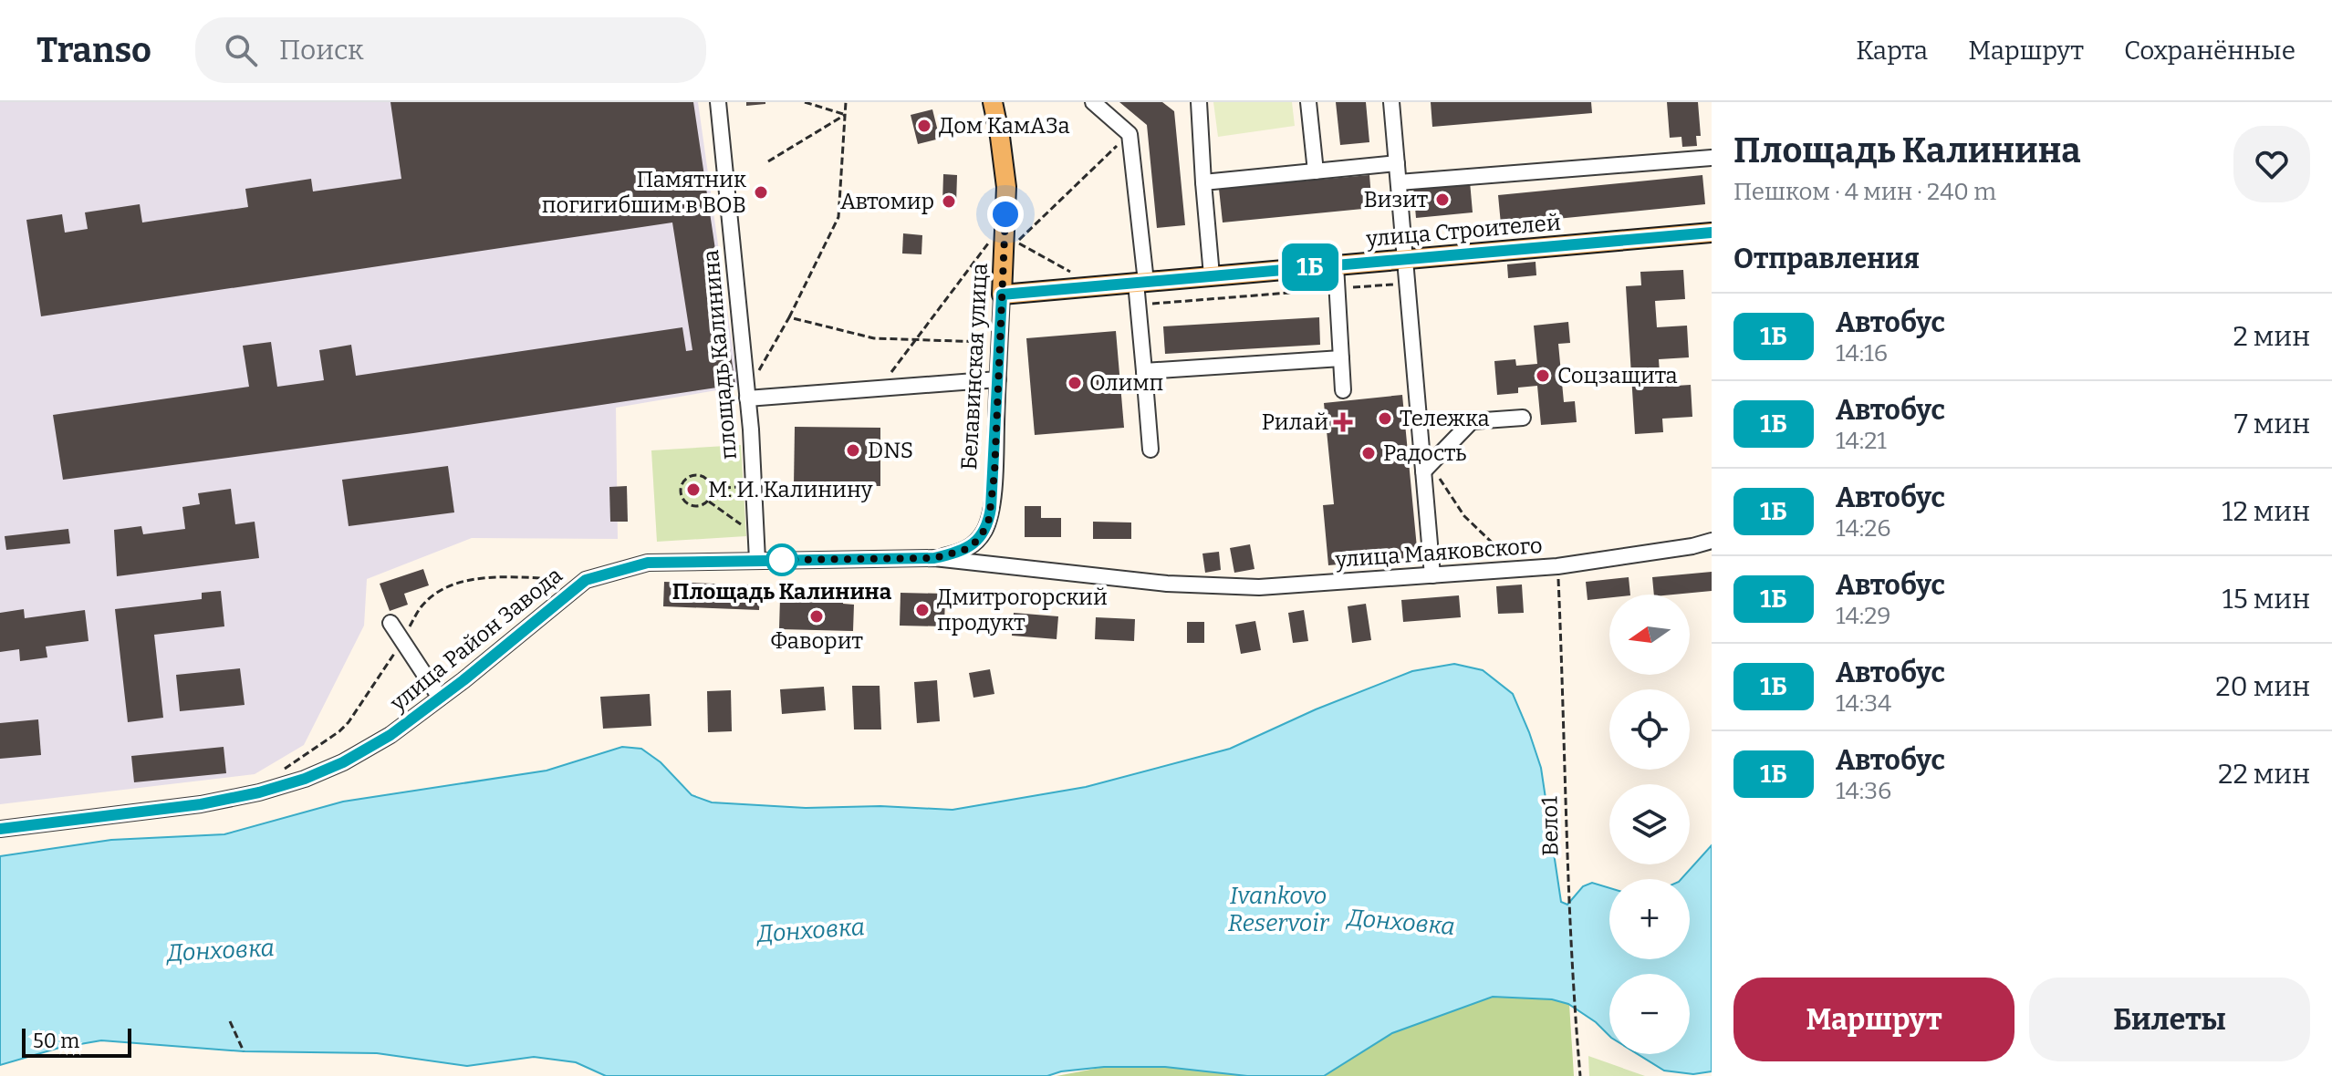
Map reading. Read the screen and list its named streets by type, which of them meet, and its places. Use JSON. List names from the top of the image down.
{
  "streets": {
    "main road": ["улица Строителей", "Белавинская улица"],
    "street": ["площадь Калинина", "улица Маяковского", "улица Район Завода"],
    "path": ["Вело1"]
  },
  "crossings": [
    ["улица Строителей", "Белавинская улица"],
    ["площадь Калинина", "улица Район Завода"],
    ["Белавинская улица", "улица Район Завода"],
    ["улица Маяковского", "улица Район Завода"]
  ],
  "water": ["Ivankovo Reservoir", "Донховка"],
  "places": {
    "other": [
      "Дом КамАЗа",
      "Памятник погигибшим в ВОВ",
      "Визит",
      "Автомир",
      "Соцзащита",
      "Олимп",
      "Тележка",
      "DNS",
      "Радость",
      "М. И. Калинину",
      "Площадь Калинина",
      "Дмитрогорский продукт",
      "Фаворит"
    ],
    "health": ["Рилай"]
  },
  "lines": ["bus line 1Б"],
  "scale_bar": "50 m",
  "north": "left",
  "page": {
    "header": "Transo",
    "search": "Поиск",
    "nav": ["Карта", "Маршрут", "Сохранённые"],
    "on_map": "1Б",
    "heading": [
      ["Площадь Калинина", "Пешком · 4 мин · 240 m"],
      "Отправления"
    ],
    "list": [
      {
        "mark": "1Б",
        "name": "Автобус",
        "note": "14:16",
        "value": "2 мин"
      },
      {
        "mark": "1Б",
        "name": "Автобус",
        "note": "14:21",
        "value": "7 мин"
      },
      {
        "mark": "1Б",
        "name": "Автобус",
        "note": "14:26",
        "value": "12 мин"
      },
      {
        "mark": "1Б",
        "name": "Автобус",
        "note": "14:29",
        "value": "15 мин"
      },
      {
        "mark": "1Б",
        "name": "Автобус",
        "note": "14:34",
        "value": "20 мин"
      },
      {
        "mark": "1Б",
        "name": "Автобус",
        "note": "14:36",
        "value": "22 мин"
      }
    ],
    "map_buttons": ["+", "−"],
    "buttons": ["Маршрут", "Билеты"],
    "scale": "50 m"
  }
}
